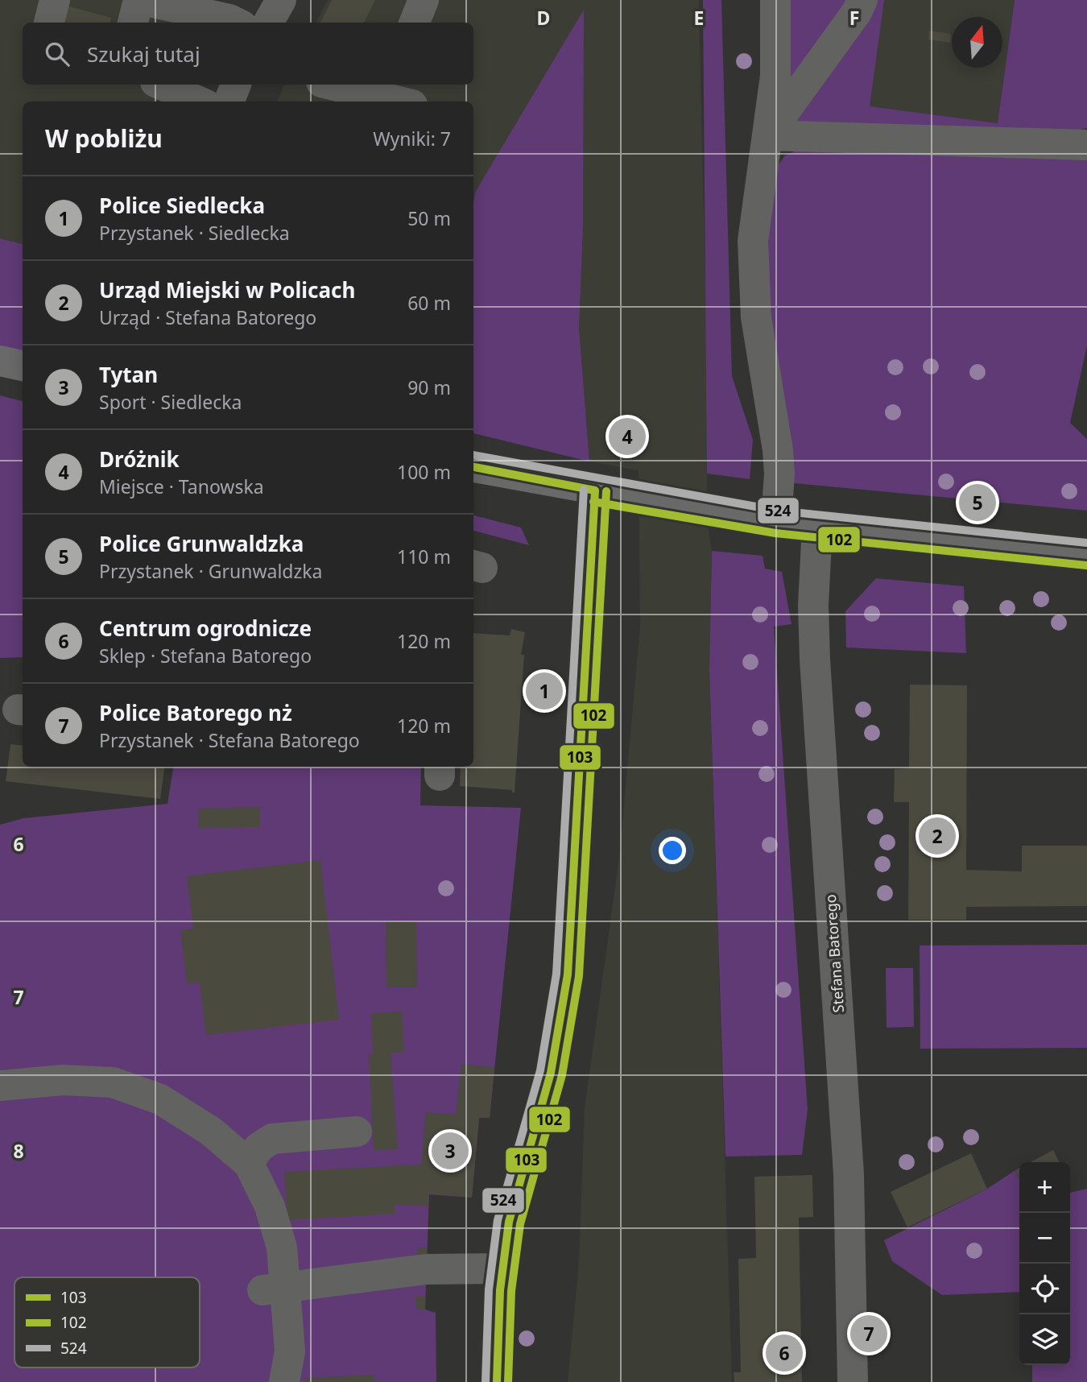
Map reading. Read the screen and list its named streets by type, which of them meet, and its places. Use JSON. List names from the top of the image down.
{
  "streets": {
    "street": ["Stefana Batorego"]
  },
  "lines": ["transit line 524", "transit line 103", "transit line 102"],
  "legend": ["103", "102", "524"],
  "north": "top",
  "page": {
    "search": "Szukaj tutaj",
    "heading": ["W pobliżu", "Wyniki: 7"],
    "list": [
      {
        "mark": "1",
        "name": "Police Siedlecka",
        "note": "Przystanek · Siedlecka",
        "value": "50 m"
      },
      {
        "mark": "2",
        "name": "Urząd Miejski w Policach",
        "note": "Urząd · Stefana Batorego",
        "value": "60 m"
      },
      {
        "mark": "3",
        "name": "Tytan",
        "note": "Sport · Siedlecka",
        "value": "90 m"
      },
      {
        "mark": "4",
        "name": "Dróżnik",
        "note": "Miejsce · Tanowska",
        "value": "100 m"
      },
      {
        "mark": "5",
        "name": "Police Grunwaldzka",
        "note": "Przystanek · Grunwaldzka",
        "value": "110 m"
      },
      {
        "mark": "6",
        "name": "Centrum ogrodnicze",
        "note": "Sklep · Stefana Batorego",
        "value": "120 m"
      },
      {
        "mark": "7",
        "name": "Police Batorego nż",
        "note": "Przystanek · Stefana Batorego",
        "value": "120 m"
      }
    ],
    "pins": [
      "4",
      "5",
      "1",
      "2",
      "3",
      "7",
      "6"
    ],
    "map_buttons": ["+", "−"]
  },
  "grid": {
    "columns": ["D", "E", "F"],
    "rows": ["6", "7", "8"]
  }
}
